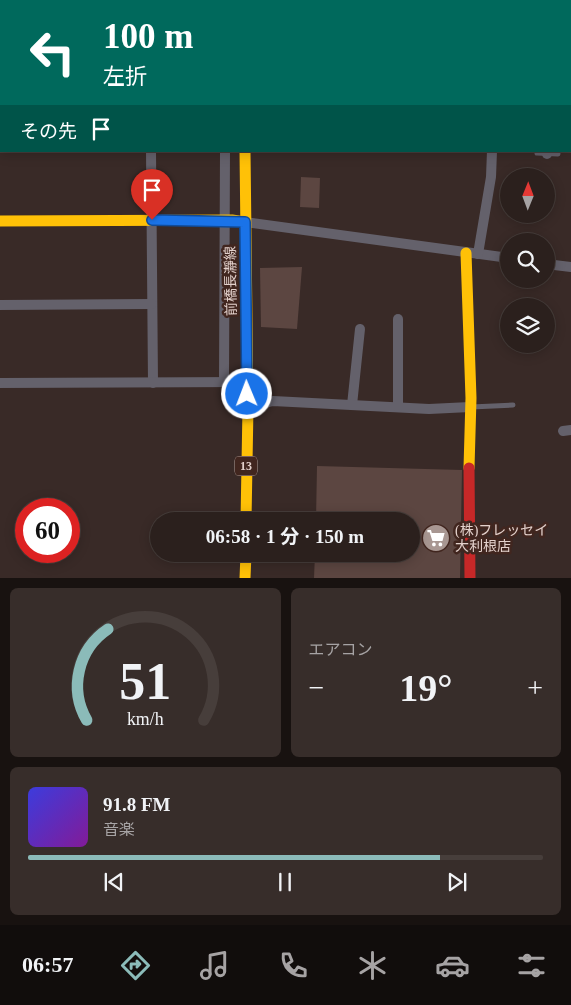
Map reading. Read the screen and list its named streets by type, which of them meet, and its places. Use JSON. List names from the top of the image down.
{
  "streets": {
    "street": ["前橋長瀞線", "13"]
  },
  "crossings": [
    ["前橋長瀞線", "13"]
  ],
  "places": {
    "supermarket": ["(株)フレッセイ 大利根店"]
  },
  "north": "top",
  "page": {
    "turn": ["100 m", "左折"],
    "then": "その先",
    "limit": "60",
    "trip": "06:58 · 1 分 · 150 m",
    "tile": "エアコン",
    "heat": ["−", "19°", "+"],
    "song": ["91.8 FM", "音楽"],
    "tabs": "06:57",
    "gauge": ["51", "km/h"]
  }
}
